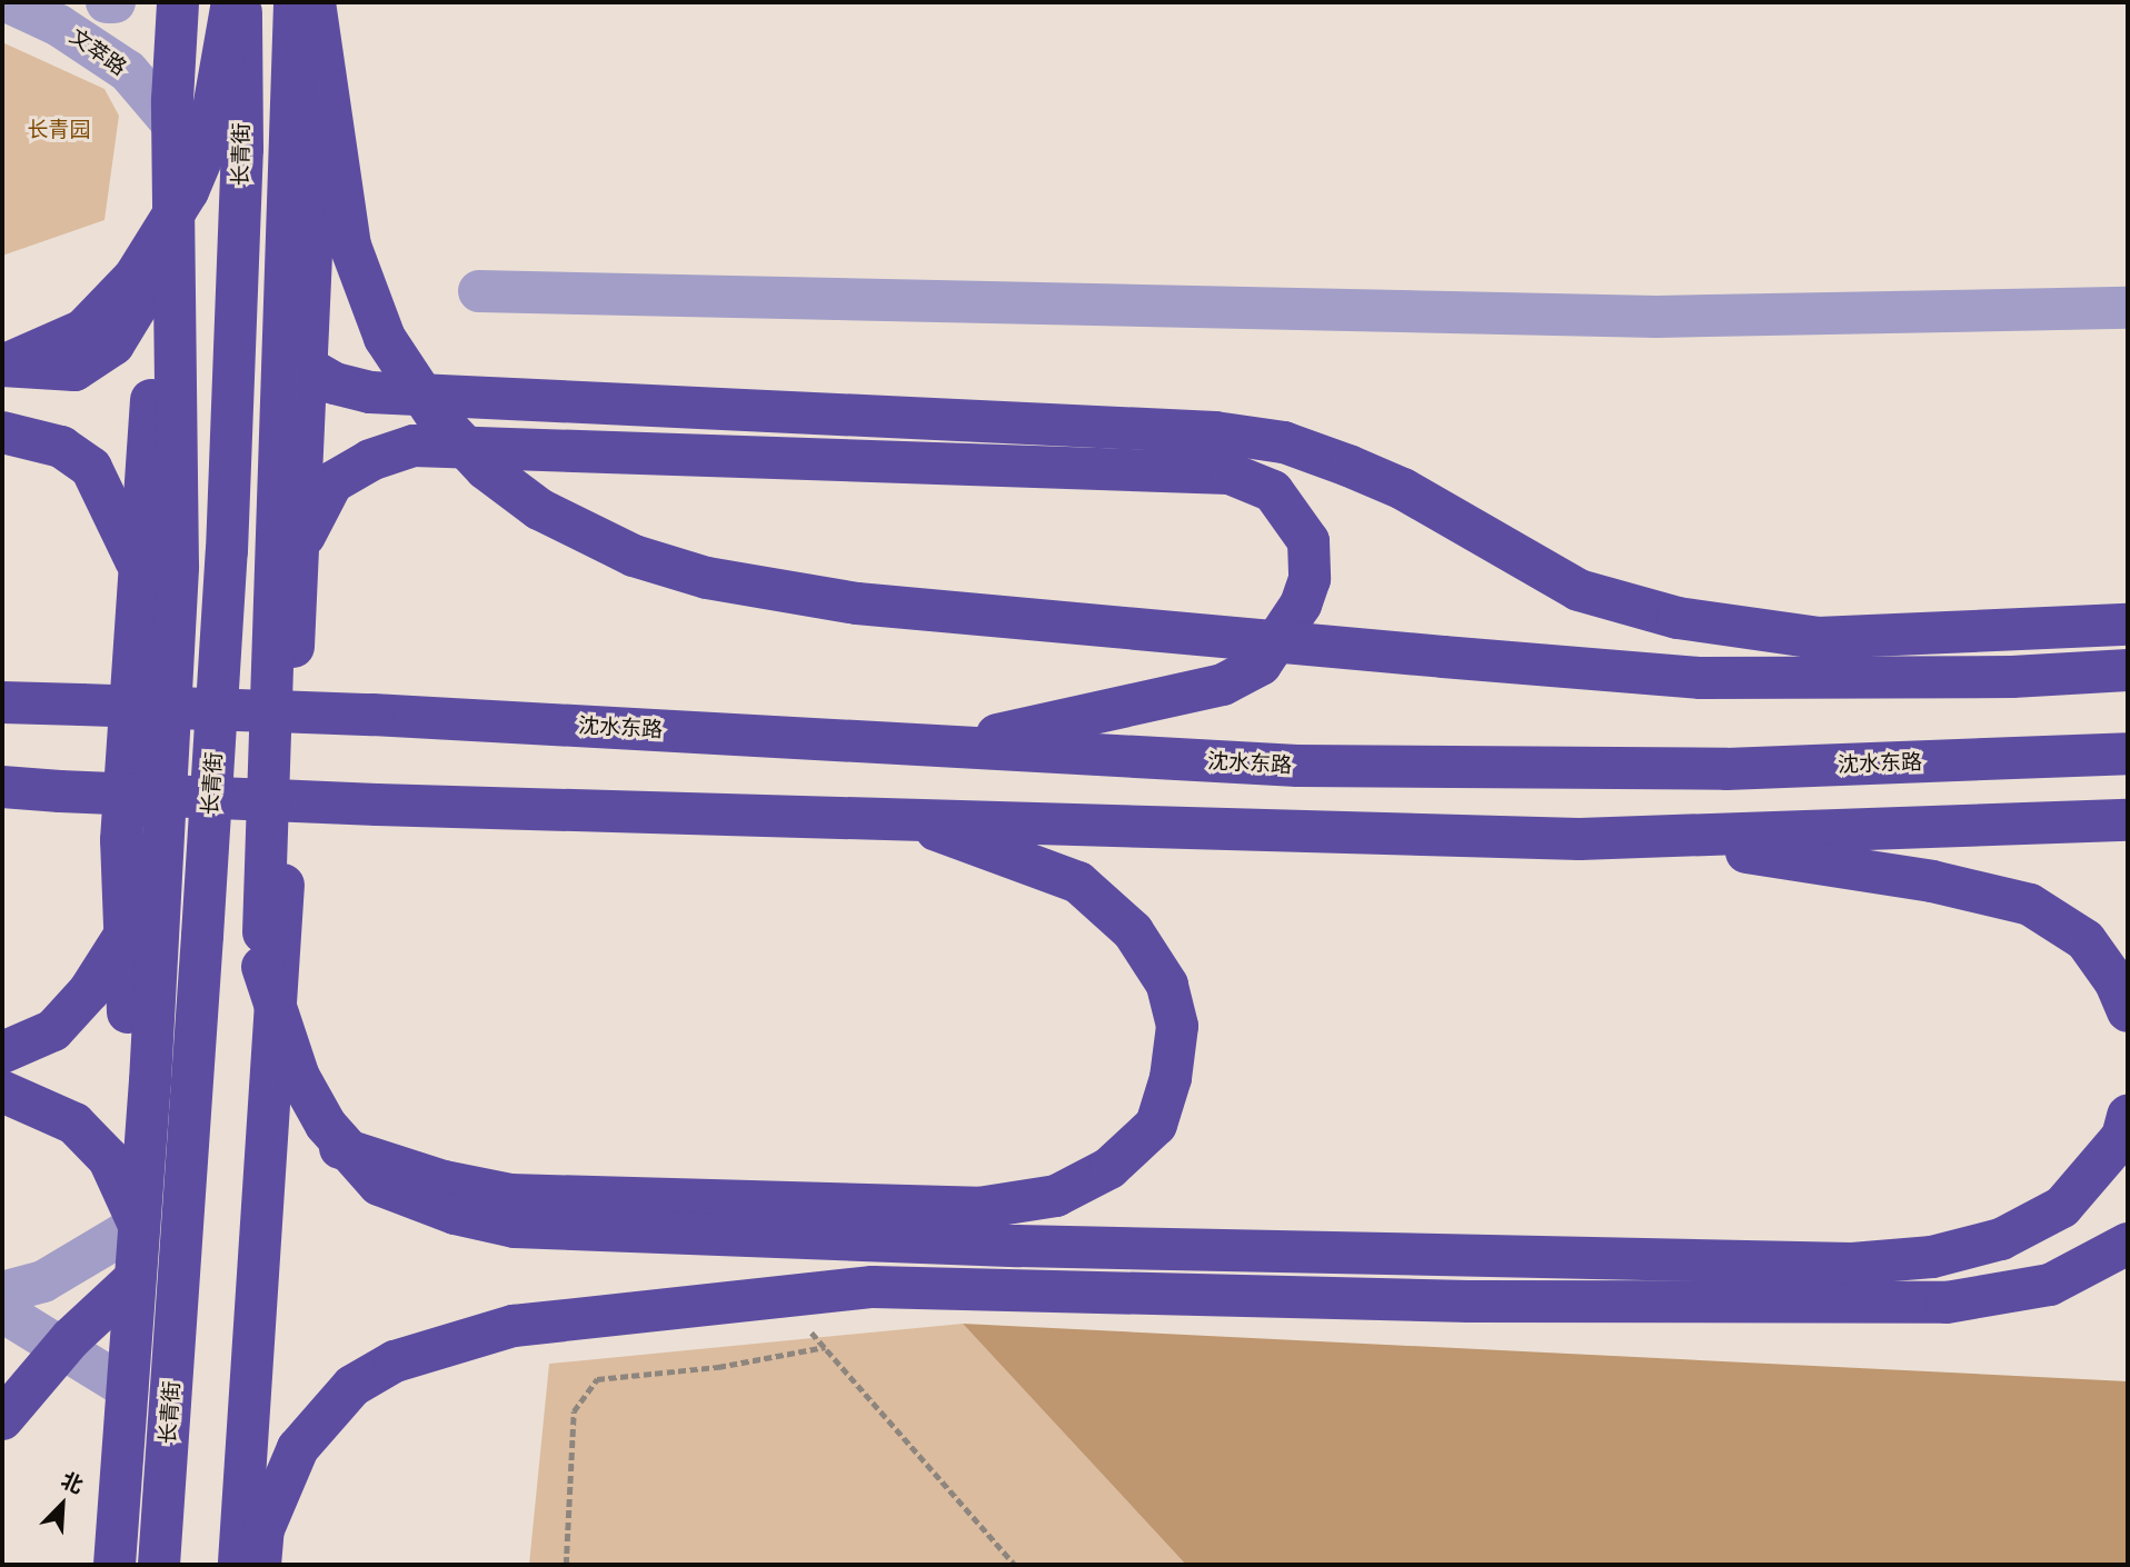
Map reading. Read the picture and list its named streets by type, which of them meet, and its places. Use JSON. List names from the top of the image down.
{
  "streets": {
    "highway": ["长青街", "沈水东路"],
    "street": ["文萃路"]
  },
  "parks": ["长青园"],
  "north": "top right"
}
